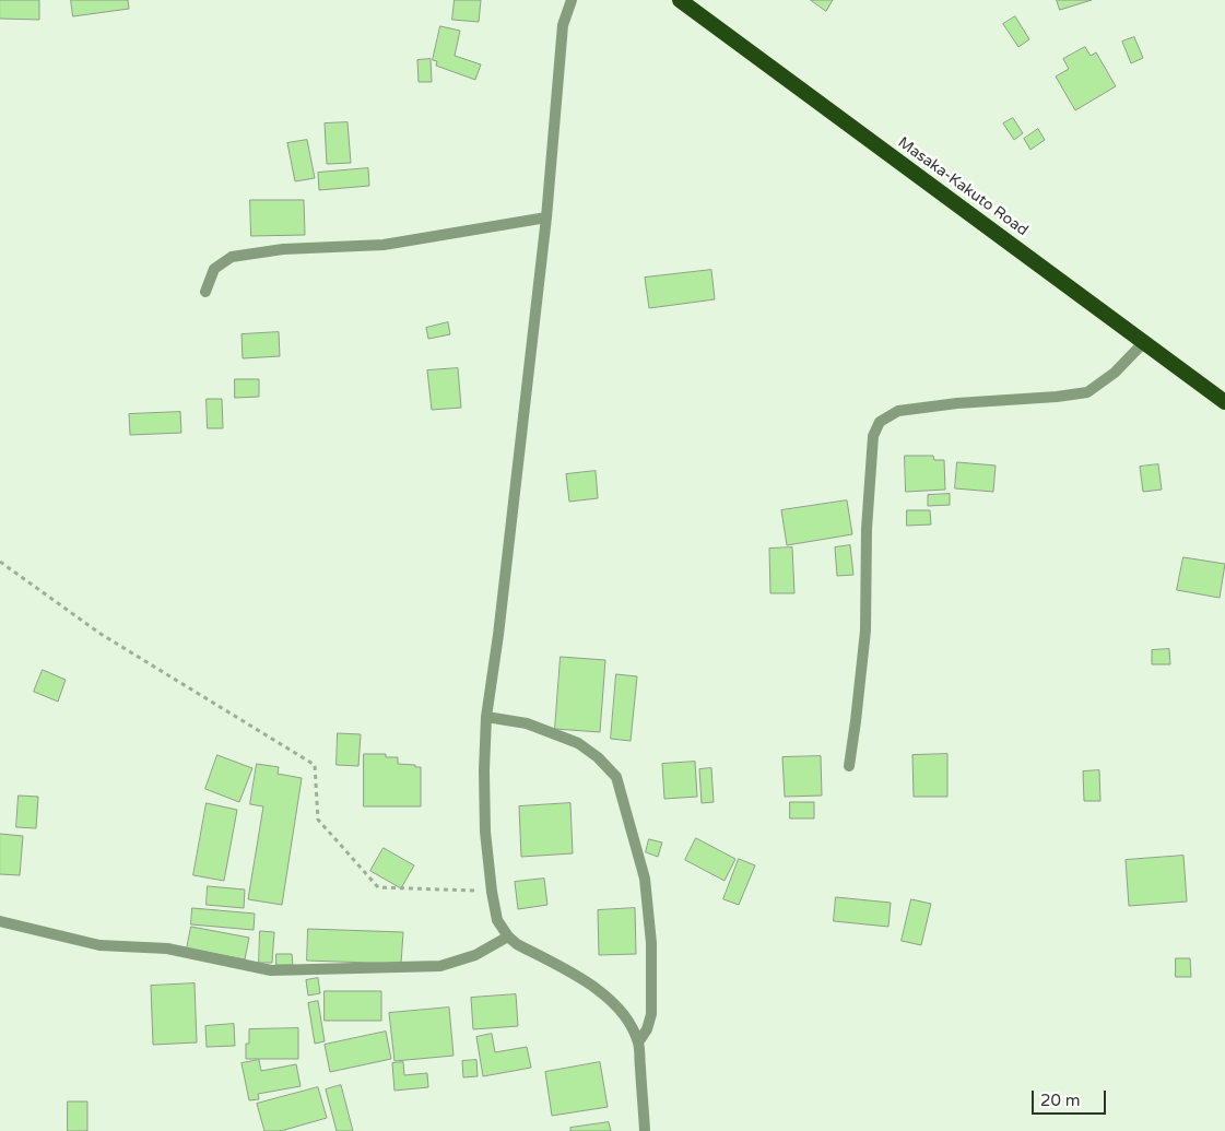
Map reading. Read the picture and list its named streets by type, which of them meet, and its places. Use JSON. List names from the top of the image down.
{
  "streets": {
    "highway": ["Masaka-Kakuto Road"]
  },
  "scale_bar": "20 m"
}
